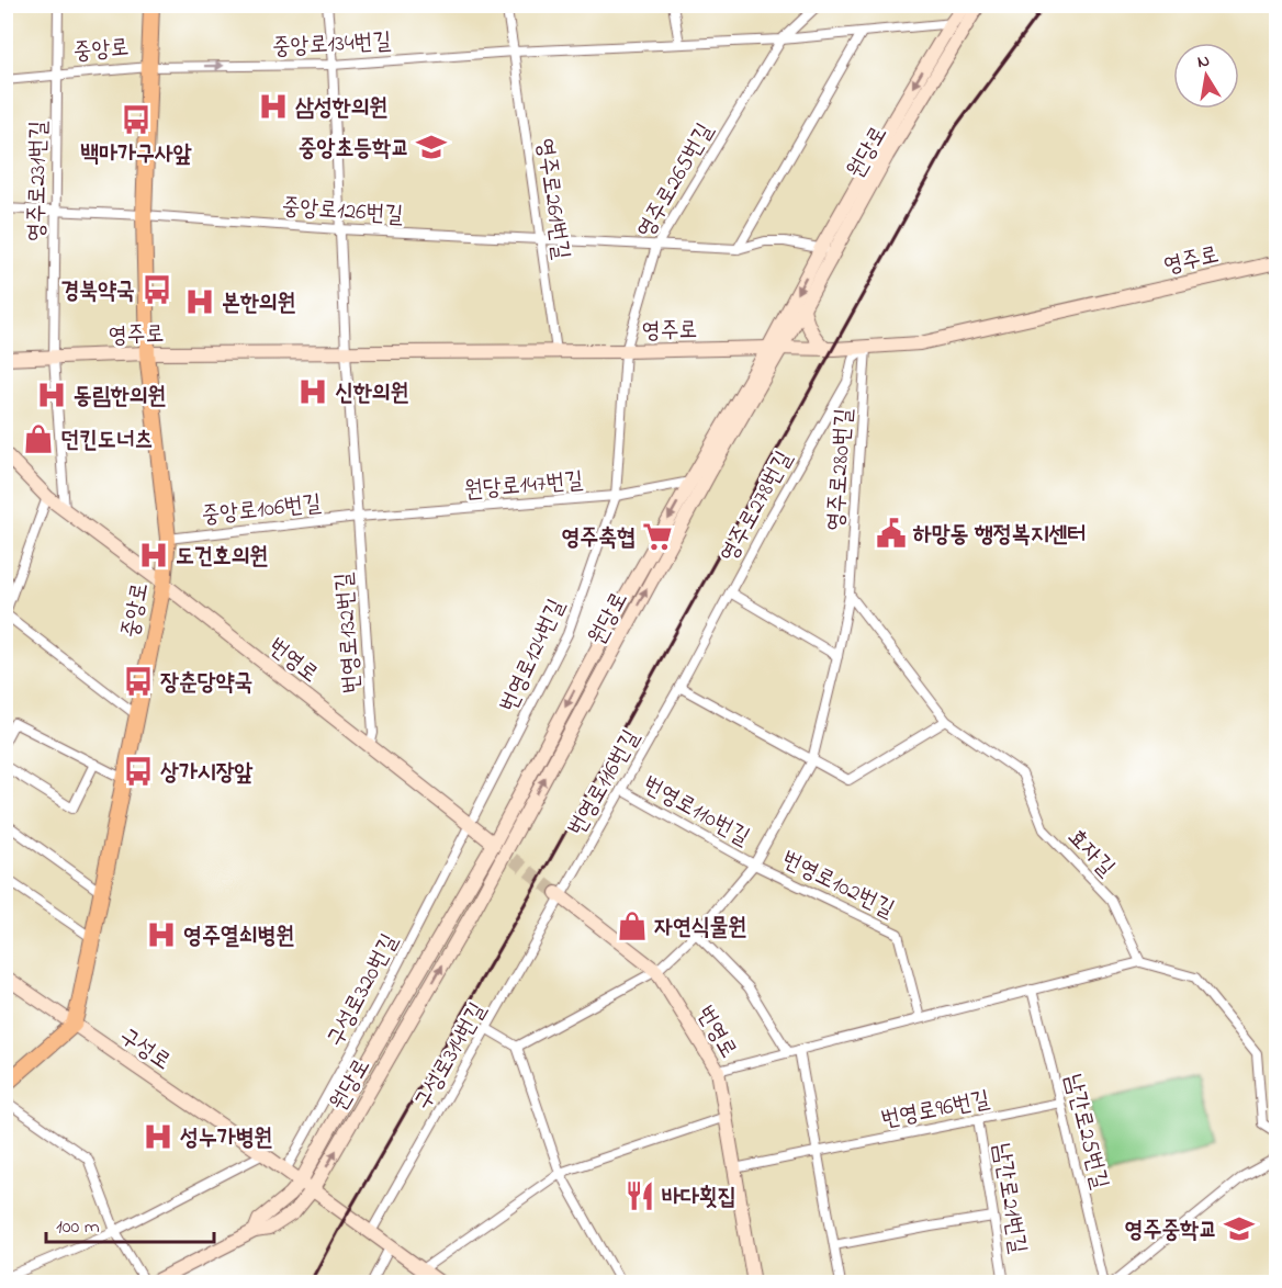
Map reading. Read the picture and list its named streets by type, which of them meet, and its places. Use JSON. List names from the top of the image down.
{
  "streets": {
    "main road": [
      "중앙로",
      "원당로",
      "영주로",
      "번영로",
      "구성로"
    ],
    "street": [
      "중앙로134번길",
      "영주로265번길",
      "영주로231번길",
      "영주로261번길",
      "중앙로126번길",
      "영주로280번길",
      "원당로147번길",
      "영주로278번길",
      "중앙로106번길",
      "번영로132번길",
      "번영로124번길",
      "번영로116번길",
      "번영로110번길",
      "효자길",
      "번영로102번길",
      "구성로320번길",
      "구성로314번길",
      "번영로96번길",
      "남간로25번길",
      "남간로21번길"
    ]
  },
  "crossings": [
    ["중앙로134번길", "중앙로"],
    ["중앙로134번길", "원당로"],
    ["중앙로134번길", "영주로265번길"],
    ["중앙로134번길", "영주로261번길"],
    ["중앙로134번길", "번영로132번길"],
    ["중앙로", "영주로231번길"],
    ["중앙로", "중앙로126번길"],
    ["중앙로", "영주로"],
    ["중앙로", "중앙로106번길"],
    ["중앙로", "번영로"],
    ["중앙로", "구성로"],
    ["원당로", "중앙로126번길"],
    ["원당로", "영주로"],
    ["원당로", "원당로147번길"],
    ["원당로", "번영로"],
    ["원당로", "구성로"],
    ["영주로265번길", "중앙로126번길"],
    ["영주로265번길", "영주로"],
    ["영주로265번길", "원당로147번길"],
    ["영주로265번길", "번영로124번길"],
    ["영주로231번길", "영주로"],
    ["영주로261번길", "중앙로126번길"],
    ["영주로261번길", "영주로"],
    ["중앙로126번길", "번영로132번길"],
    ["영주로", "영주로280번길"],
    ["영주로", "영주로278번길"],
    ["영주로", "번영로132번길"],
    ["영주로280번길", "영주로278번길"],
    ["영주로280번길", "번영로110번길"],
    ["영주로280번길", "효자길"],
    ["원당로147번길", "중앙로106번길"],
    ["원당로147번길", "번영로132번길"],
    ["원당로147번길", "번영로124번길"],
    ["영주로278번길", "번영로116번길"],
    ["중앙로106번길", "번영로132번길"],
    ["번영로132번길", "번영로"],
    ["번영로124번길", "번영로"],
    ["번영로124번길", "구성로320번길"],
    ["번영로", "번영로116번길"],
    ["번영로", "번영로110번길"],
    ["번영로", "구성로320번길"],
    ["번영로", "구성로314번길"],
    ["번영로", "번영로96번길"],
    ["번영로116번길", "번영로110번길"],
    ["번영로116번길", "구성로314번길"],
    ["번영로110번길", "효자길"],
    ["번영로110번길", "번영로102번길"],
    ["구성로320번길", "구성로"],
    ["구성로", "구성로314번길"],
    ["번영로96번길", "남간로25번길"],
    ["번영로96번길", "남간로21번길"]
  ],
  "places": {
    "hospital": [
      "삼성한의원",
      "본한의원",
      "신한의원",
      "동림한의원",
      "도건호의원",
      "영주열쇠병원",
      "성누가병원"
    ],
    "bus stop": [
      "백마가구사앞",
      "경북약국",
      "장춘당약국",
      "상가시장앞"
    ],
    "school or university": ["중앙초등학교", "영주중학교"],
    "shop": ["던킨도너츠", "자연식물원"],
    "public building": ["하망동 행정복지센터"],
    "supermarket": ["영주축협"],
    "restaurant": ["바다횟집"]
  },
  "scale_bar": "100 m",
  "north": "top"
}
